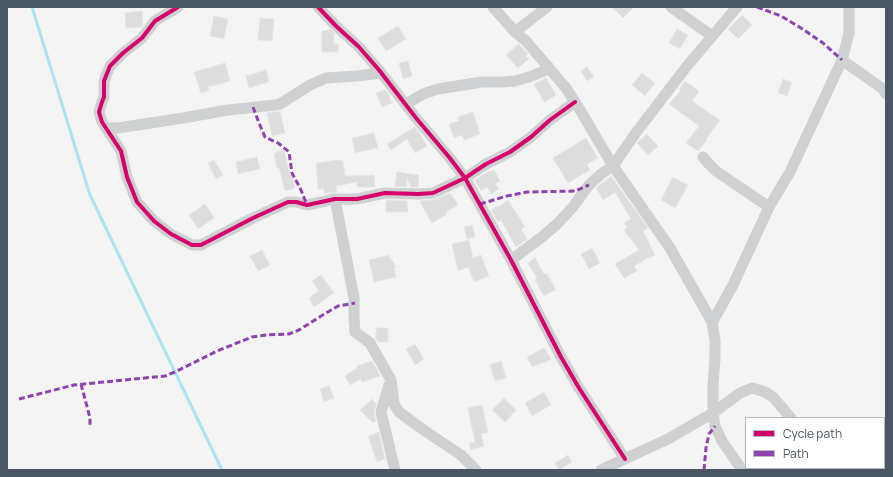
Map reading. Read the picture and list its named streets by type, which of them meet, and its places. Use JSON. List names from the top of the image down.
{
  "legend": ["Cycle path", "Path"]
}
